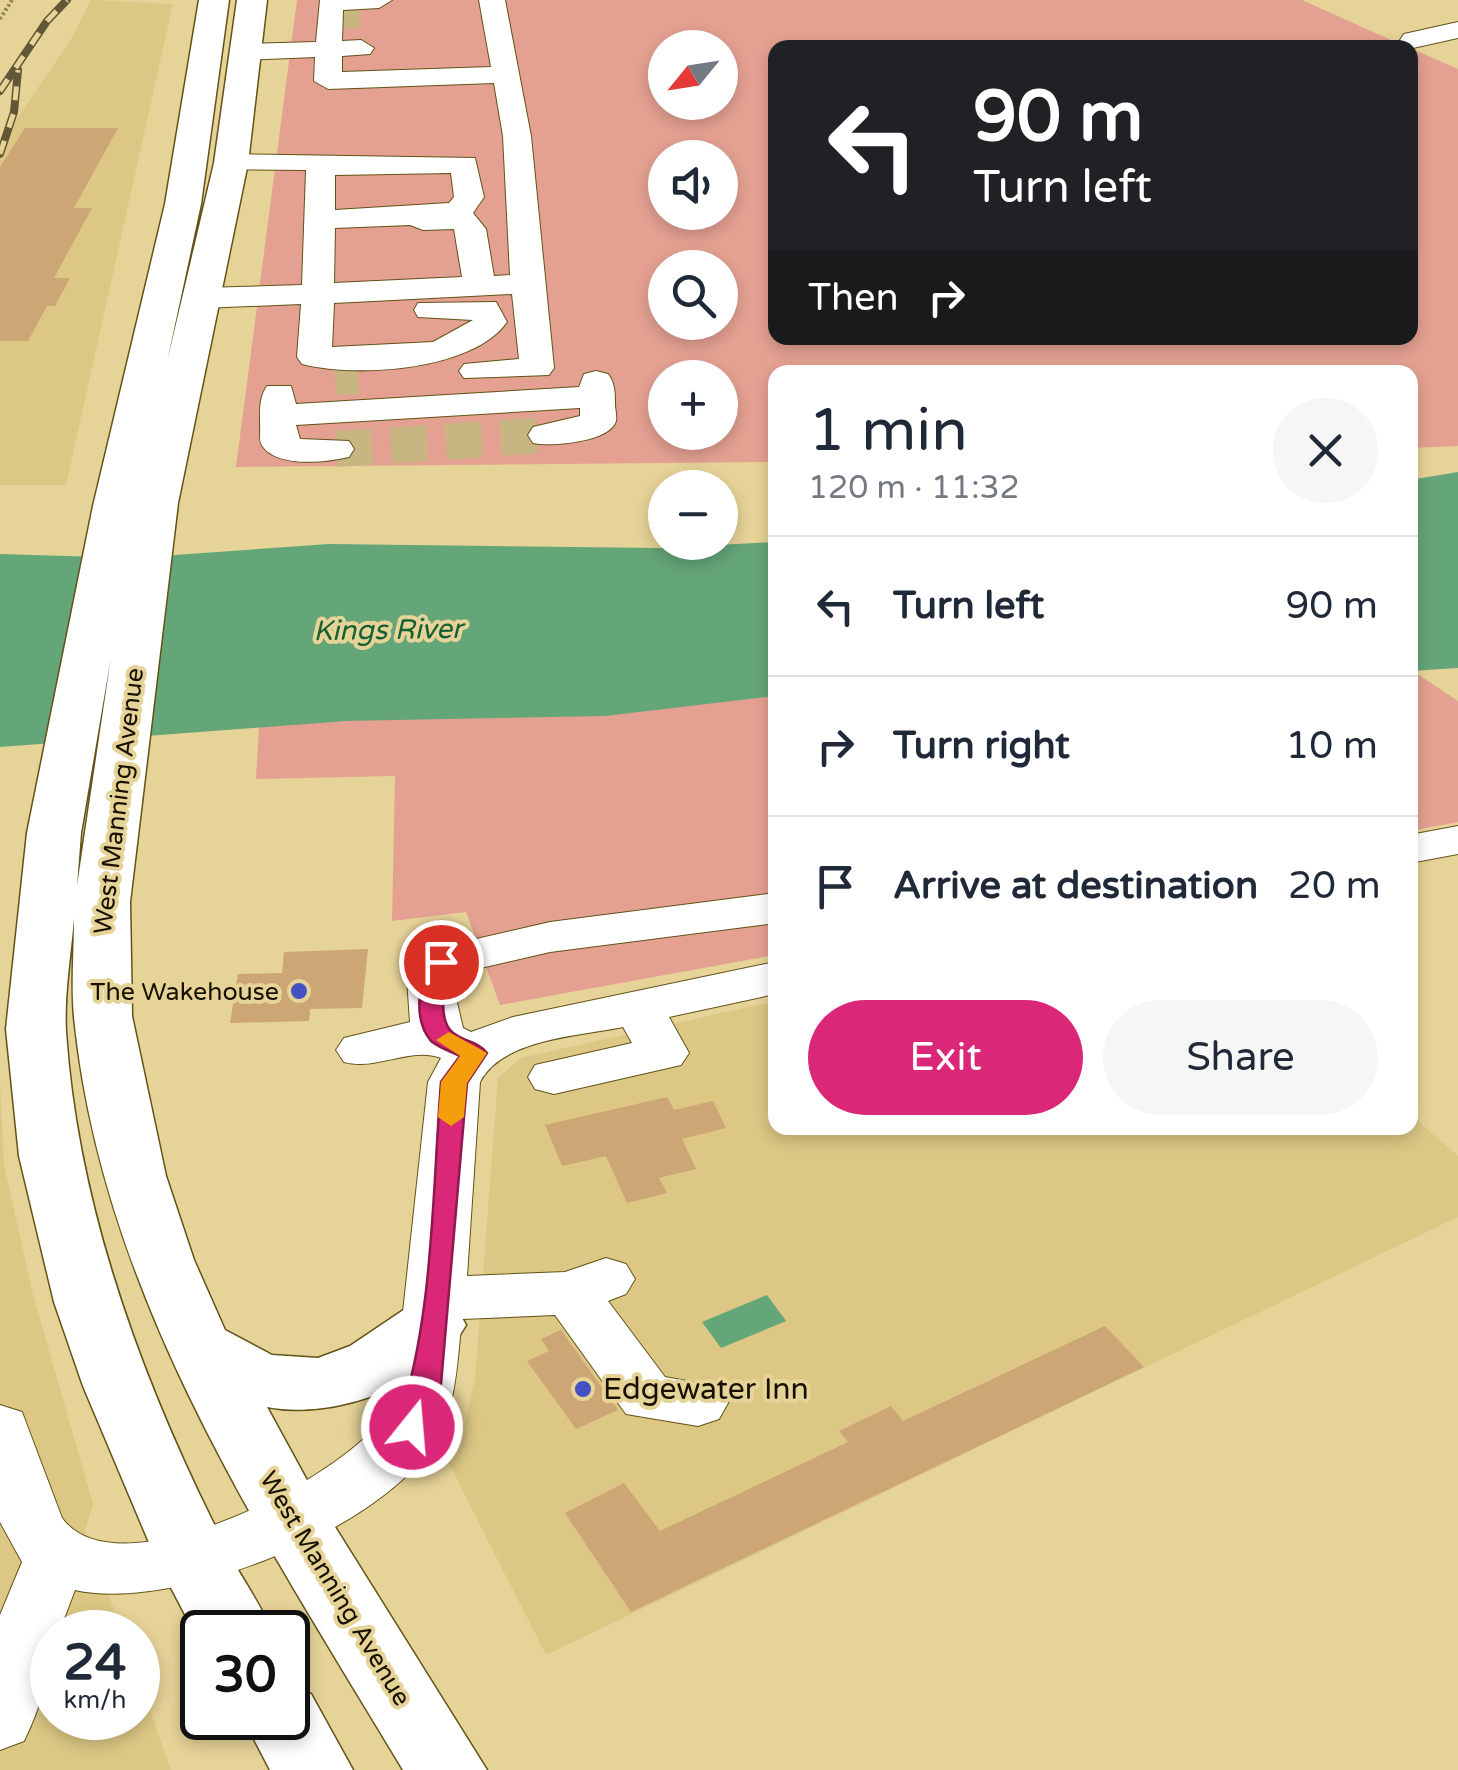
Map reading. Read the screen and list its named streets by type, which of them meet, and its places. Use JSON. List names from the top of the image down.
{
  "streets": {
    "main road": ["West Manning Avenue"]
  },
  "water": ["Kings River"],
  "places": ["The Wakehouse", "Edgewater Inn"],
  "north": "bottom left",
  "page": {
    "map_buttons": ["+", "−"],
    "turn": ["90 m", "Turn left"],
    "then": "Then",
    "heading": ["1 min", "120 m · 11:32"],
    "list": [
      {
        "name": "Turn left",
        "value": "90 m"
      },
      {
        "name": "Turn right",
        "value": "10 m"
      },
      {
        "name": "Arrive at destination",
        "value": "20 m"
      }
    ],
    "buttons": ["Exit", "Share"],
    "speed": "24 km/h",
    "limit": "30"
  }
}
